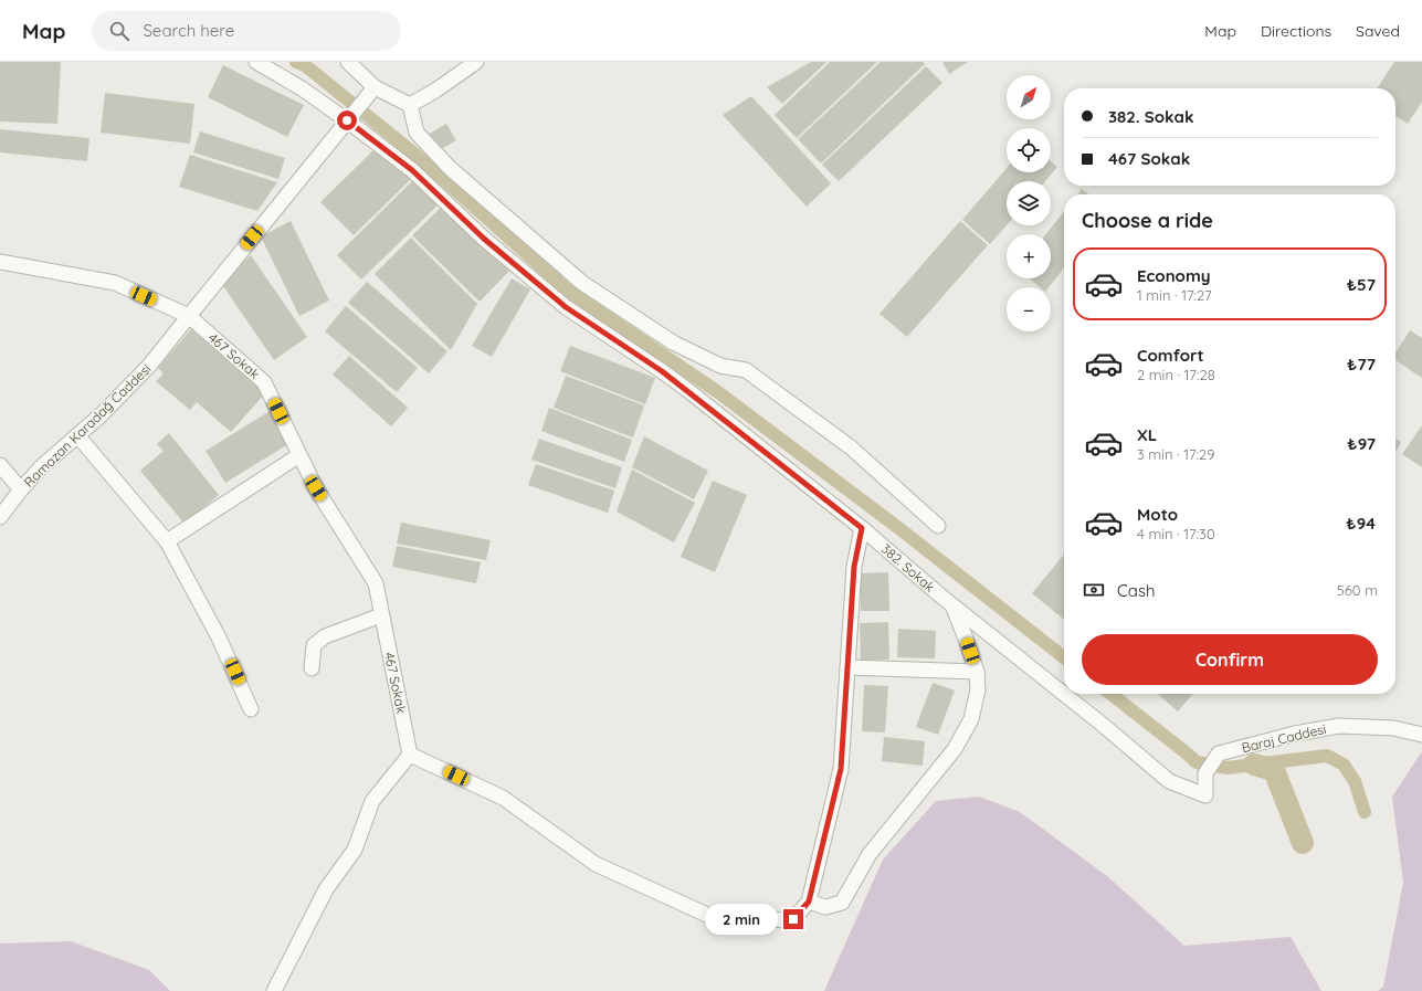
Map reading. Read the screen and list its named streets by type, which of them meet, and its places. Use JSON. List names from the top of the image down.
{
  "streets": {
    "street": [
      "467 Sokak",
      "Ramazan Karadağ Caddesi",
      "382. Sokak",
      "Baraj Caddesi"
    ]
  },
  "crossings": [
    ["467 Sokak", "Ramazan Karadağ Caddesi"],
    ["Ramazan Karadağ Caddesi", "382. Sokak"],
    ["382. Sokak", "Baraj Caddesi"]
  ],
  "north": "top right",
  "page": {
    "header": "Map",
    "search": "Search here",
    "nav": ["Map", "Directions", "Saved"],
    "map_buttons": ["+", "−"],
    "banner": ["382. Sokak", "467 Sokak"],
    "heading": "Choose a ride",
    "list": [
      {
        "name": "Economy",
        "note": "1 min · 17:27",
        "value": "₺57"
      },
      {
        "name": "Comfort",
        "note": "2 min · 17:28",
        "value": "₺77"
      },
      {
        "name": "XL",
        "note": "3 min · 17:29",
        "value": "₺97"
      },
      {
        "name": "Moto",
        "note": "4 min · 17:30",
        "value": "₺94"
      }
    ],
    "pay": ["Cash", "560 m"],
    "buttons": "Confirm",
    "bubble": "2 min"
  }
}
